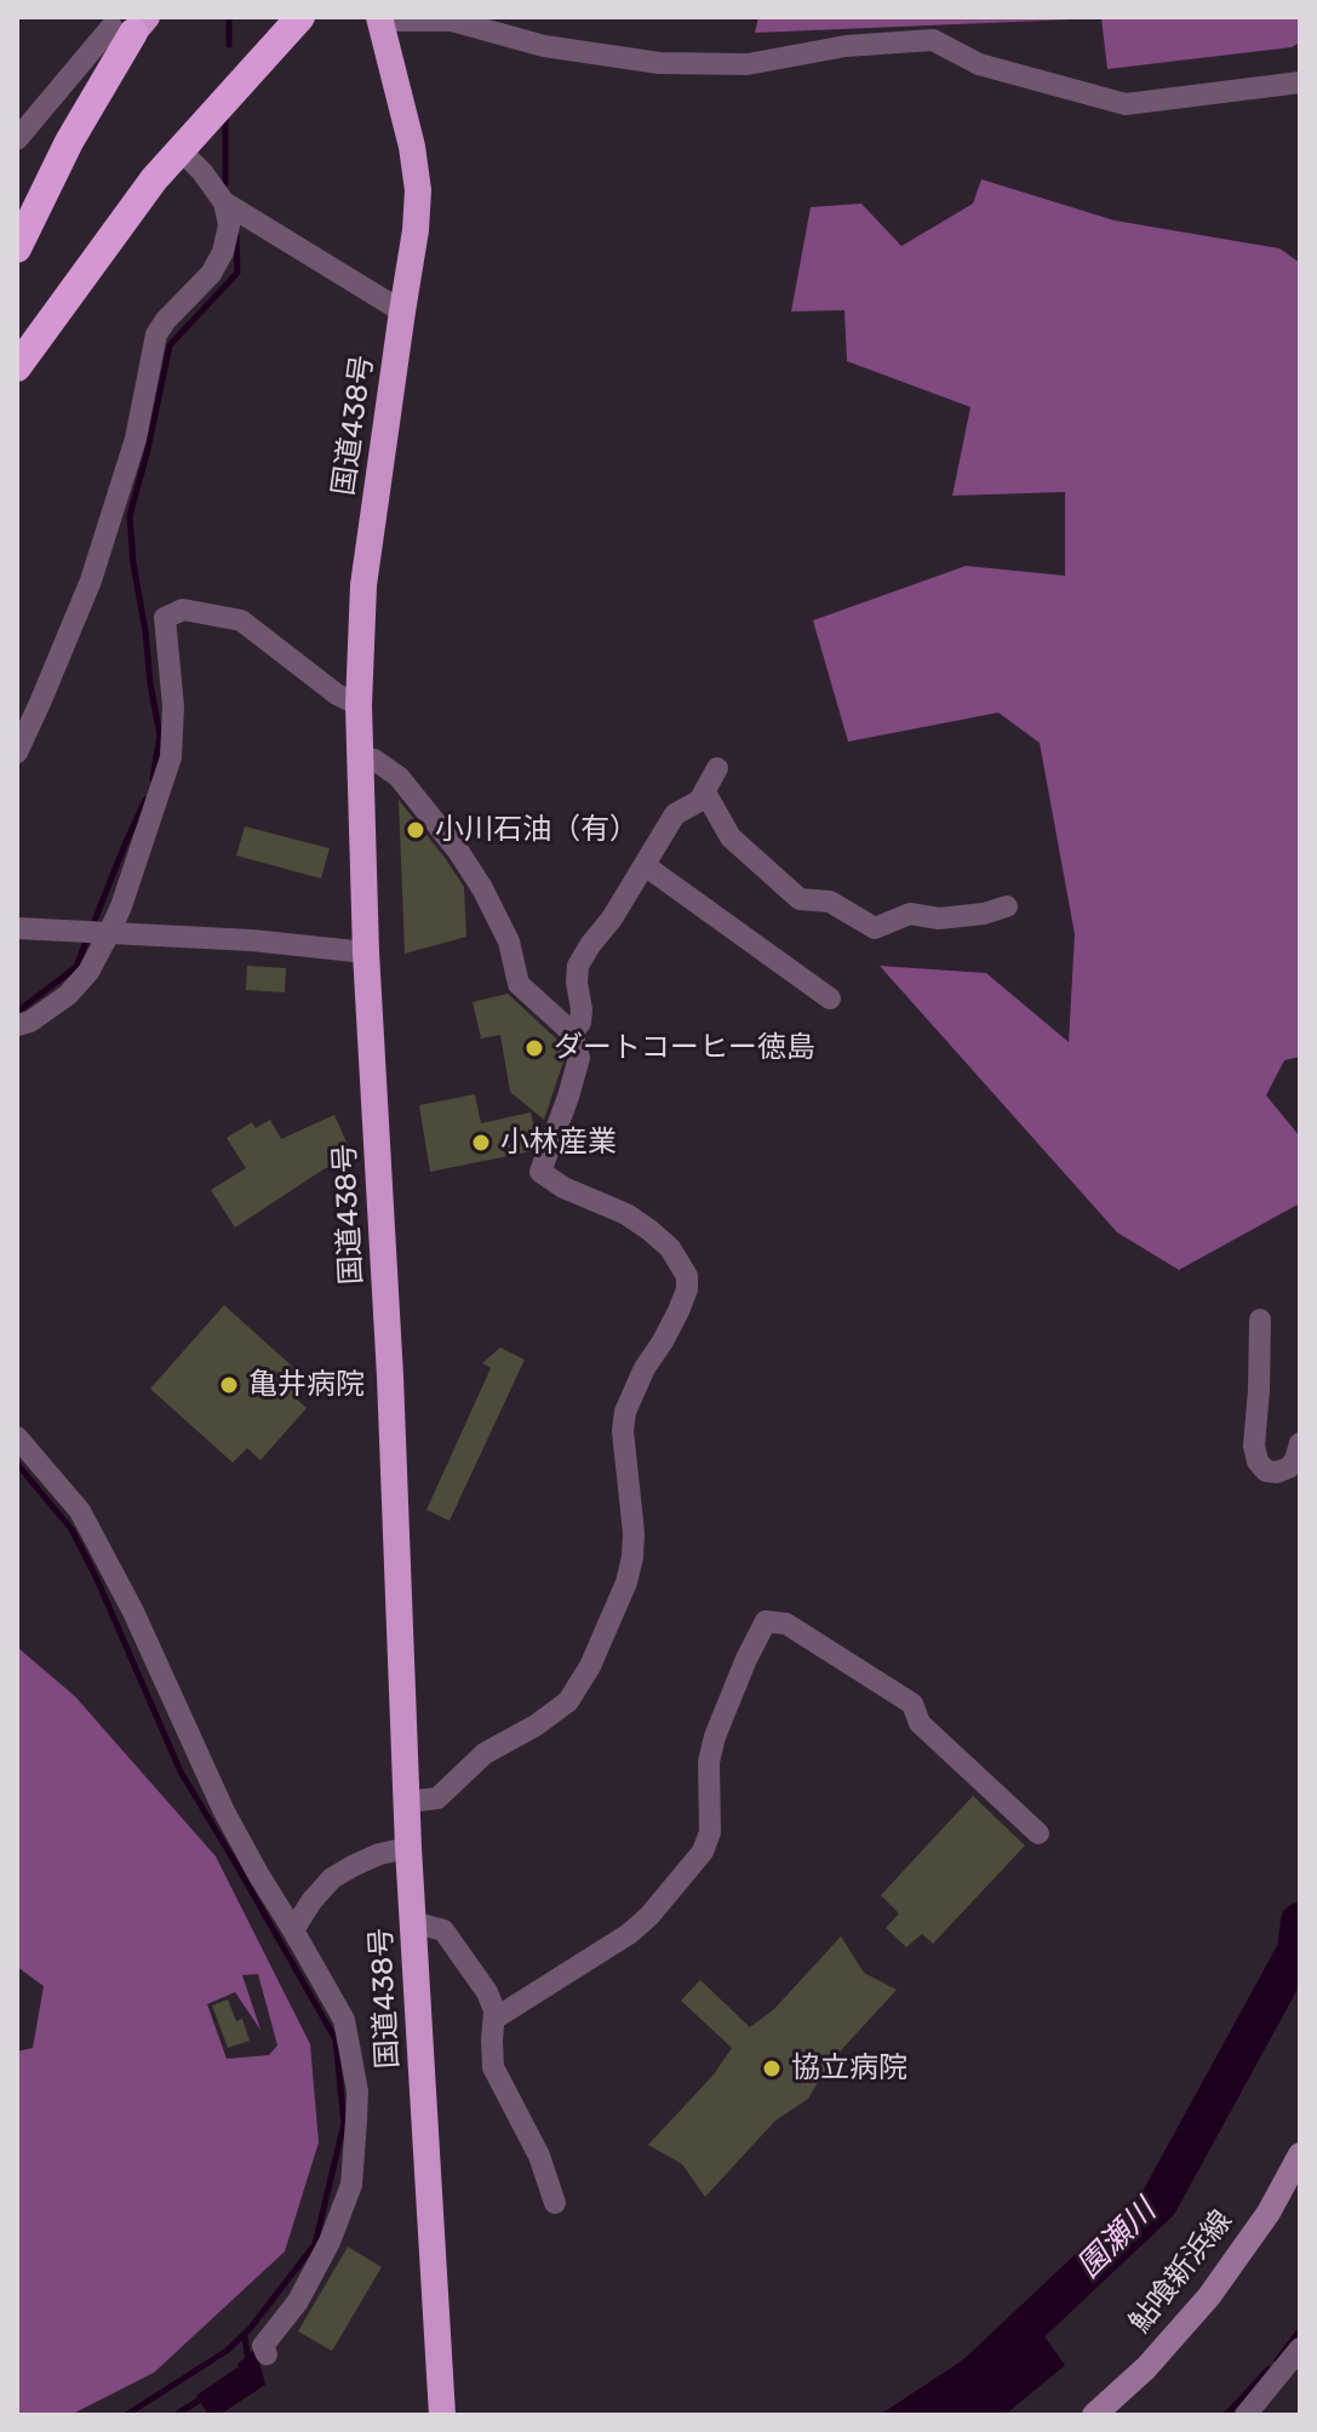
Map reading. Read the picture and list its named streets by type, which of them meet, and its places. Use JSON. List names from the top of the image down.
{
  "streets": {
    "highway": ["国道438号"],
    "main road": ["鮎喰新浜線"]
  },
  "water": ["園瀬川"],
  "places": [
    "小川石油（有）",
    "ダートコーヒー徳島",
    "小林産業",
    "亀井病院",
    "協立病院"
  ]
}
